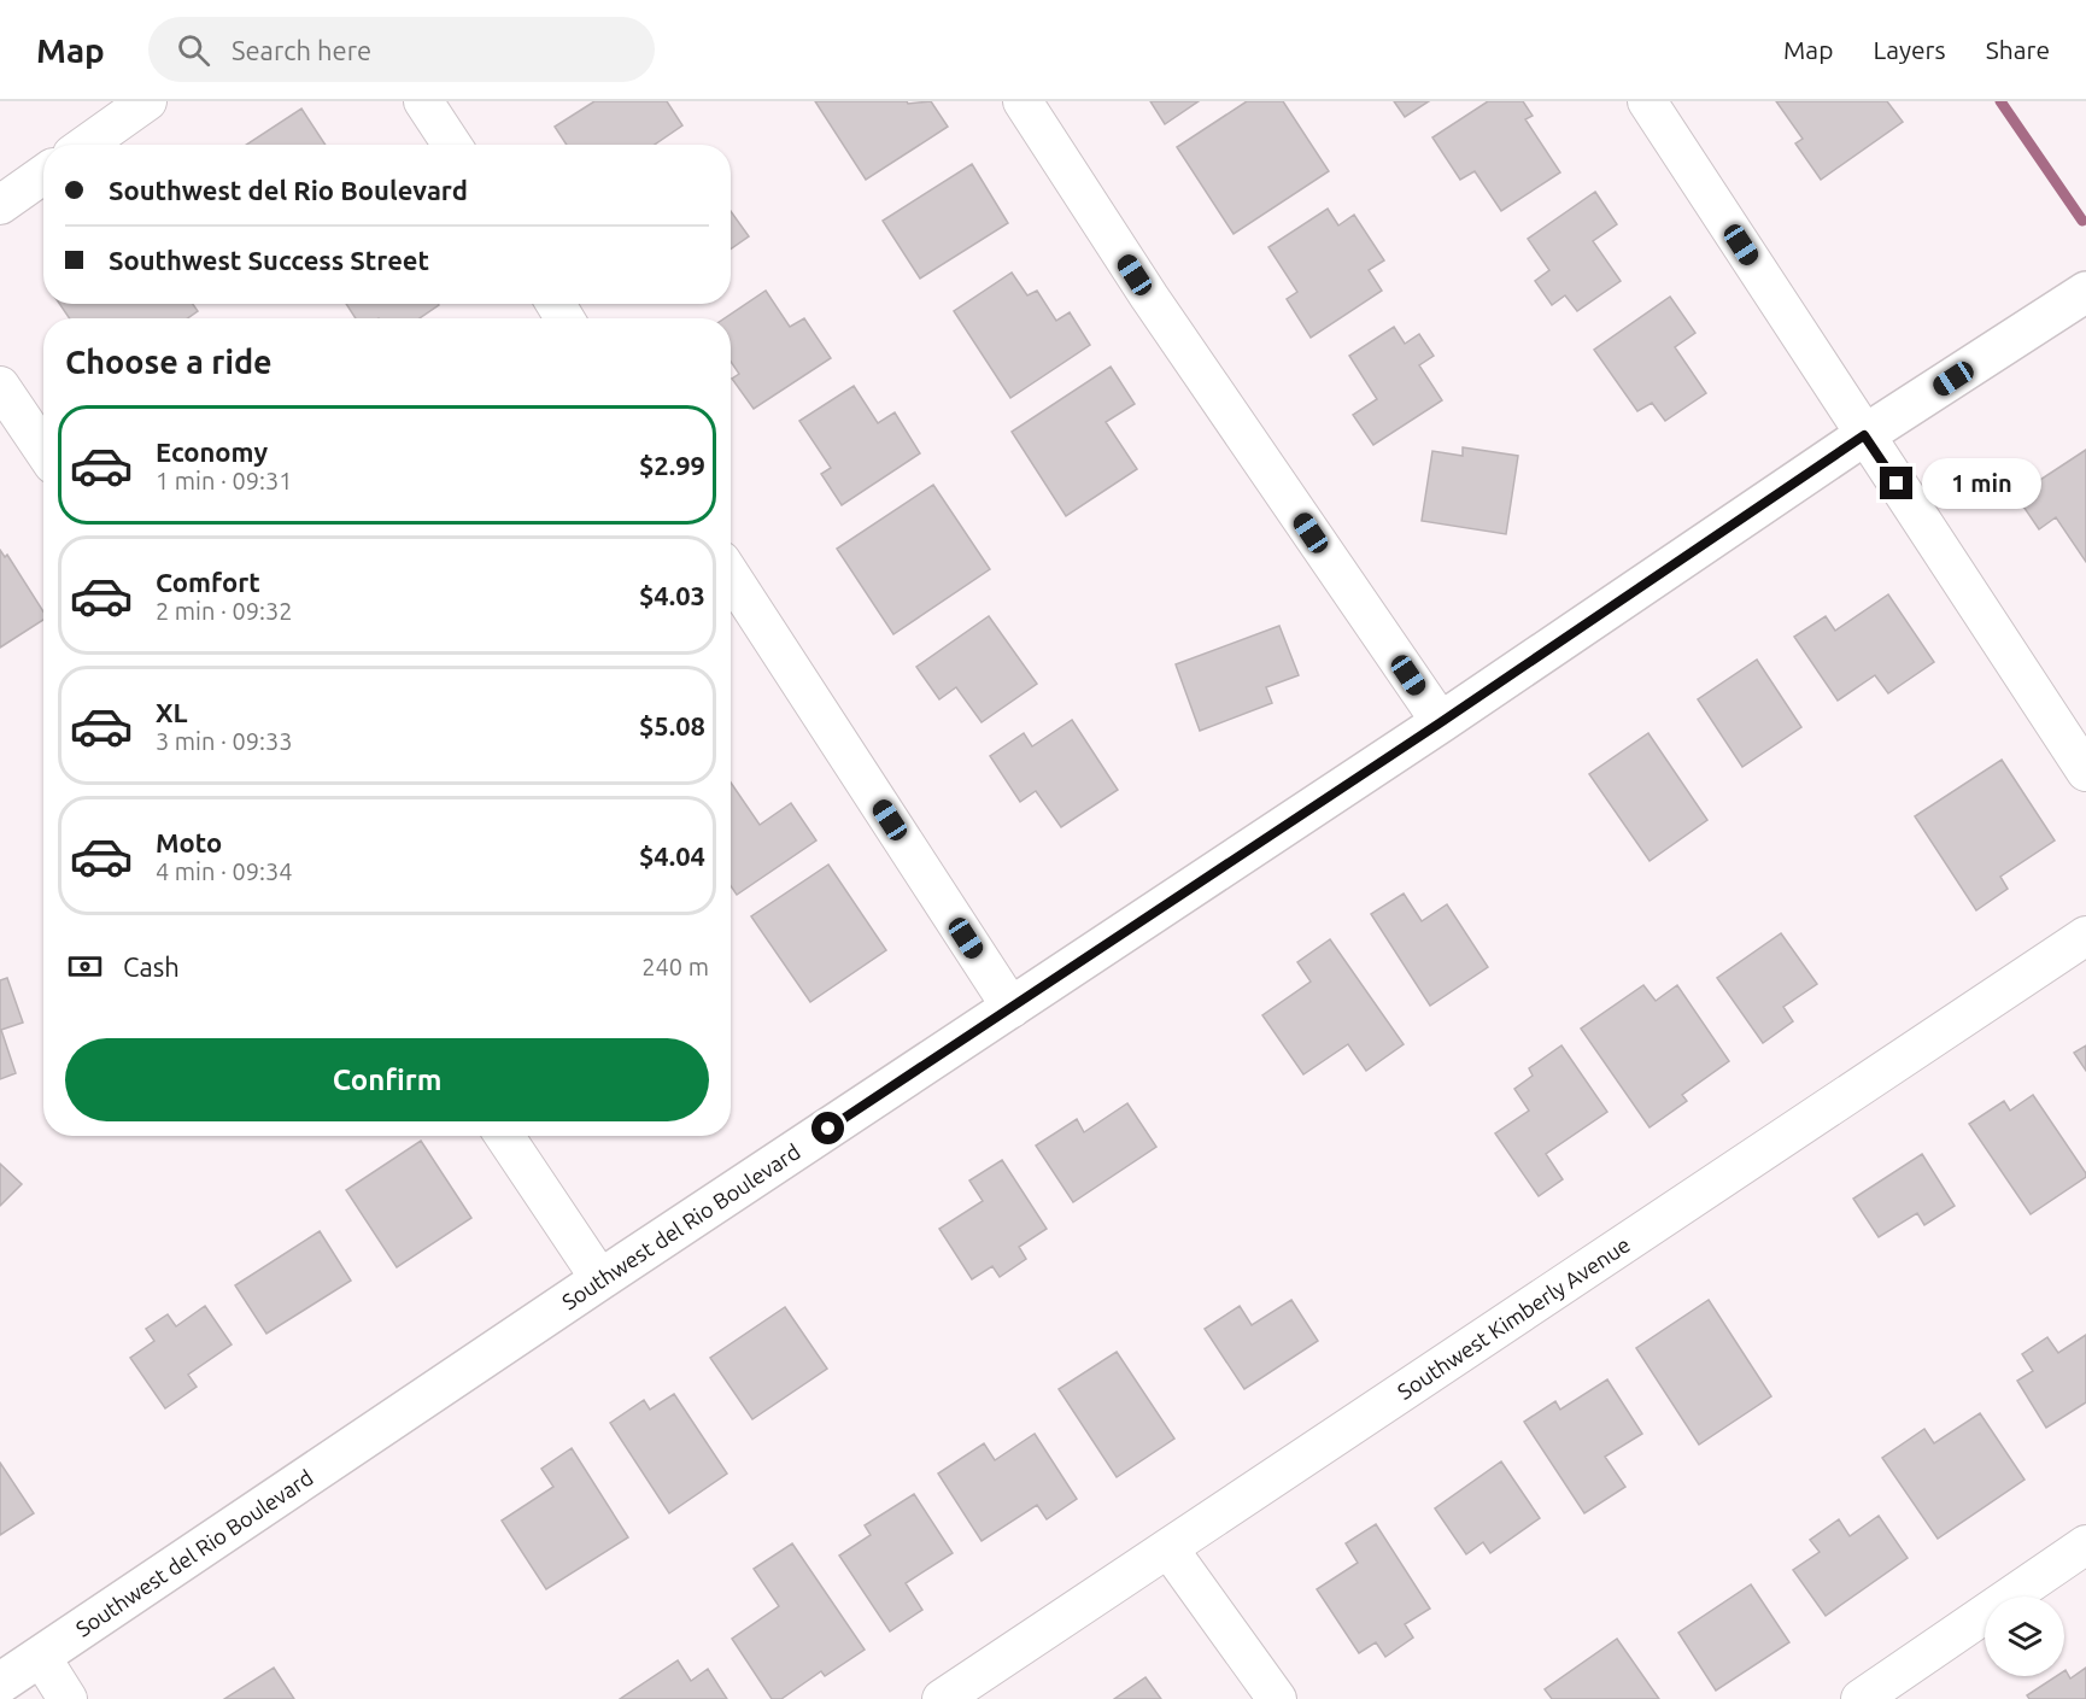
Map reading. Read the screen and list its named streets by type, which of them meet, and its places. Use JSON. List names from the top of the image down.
{
  "streets": {
    "street": ["Southwest del Rio Boulevard", "Southwest Kimberly Avenue"]
  },
  "page": {
    "header": "Map",
    "search": "Search here",
    "nav": ["Map", "Layers", "Share"],
    "banner": ["Southwest del Rio Boulevard", "Southwest Success Street"],
    "heading": "Choose a ride",
    "list": [
      {
        "name": "Economy",
        "note": "1 min · 09:31",
        "value": "$2.99"
      },
      {
        "name": "Comfort",
        "note": "2 min · 09:32",
        "value": "$4.03"
      },
      {
        "name": "XL",
        "note": "3 min · 09:33",
        "value": "$5.08"
      },
      {
        "name": "Moto",
        "note": "4 min · 09:34",
        "value": "$4.04"
      }
    ],
    "bubble": "1 min",
    "pay": ["Cash", "240 m"],
    "buttons": "Confirm"
  }
}
